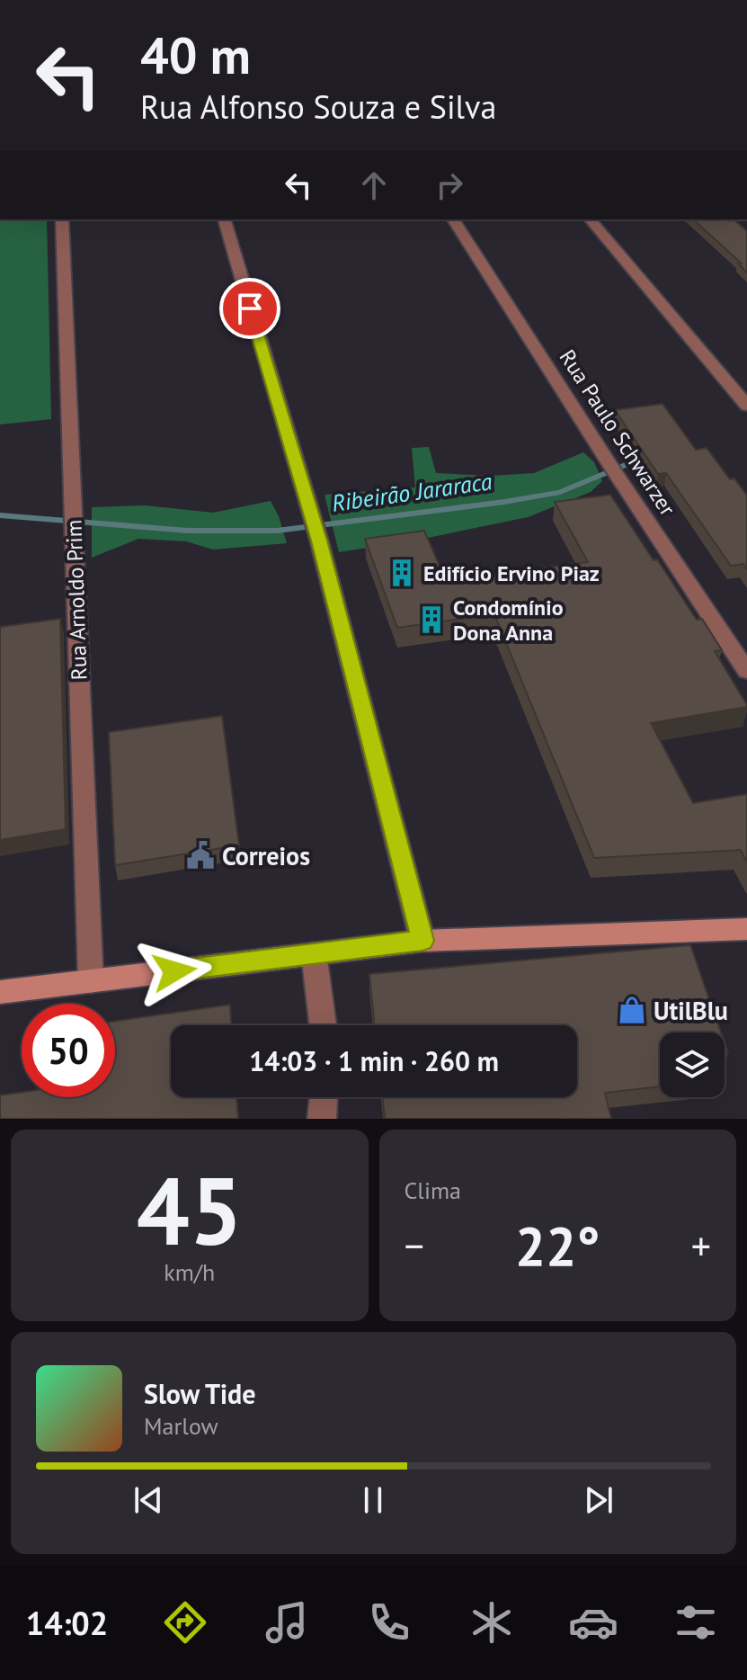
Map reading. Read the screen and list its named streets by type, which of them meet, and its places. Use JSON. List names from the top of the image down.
{
  "streets": {
    "street": ["Rua Paulo Schwarzer", "Rua Arnoldo Prim"]
  },
  "water": ["Ribeirão Jararaca"],
  "places": {
    "building": ["Edifício Ervino Piaz", "Condomínio Dona Anna"],
    "public building": ["Correios"],
    "shop": ["UtilBlu"]
  },
  "page": {
    "turn": ["40 m", "Rua Alfonso Souza e Silva"],
    "limit": "50",
    "trip": "14:03 · 1 min · 260 m",
    "tile": [
      ["45", "km/h"],
      "Clima"
    ],
    "heat": ["−", "22°", "+"],
    "song": ["Slow Tide", "Marlow"],
    "tabs": "14:02"
  }
}
